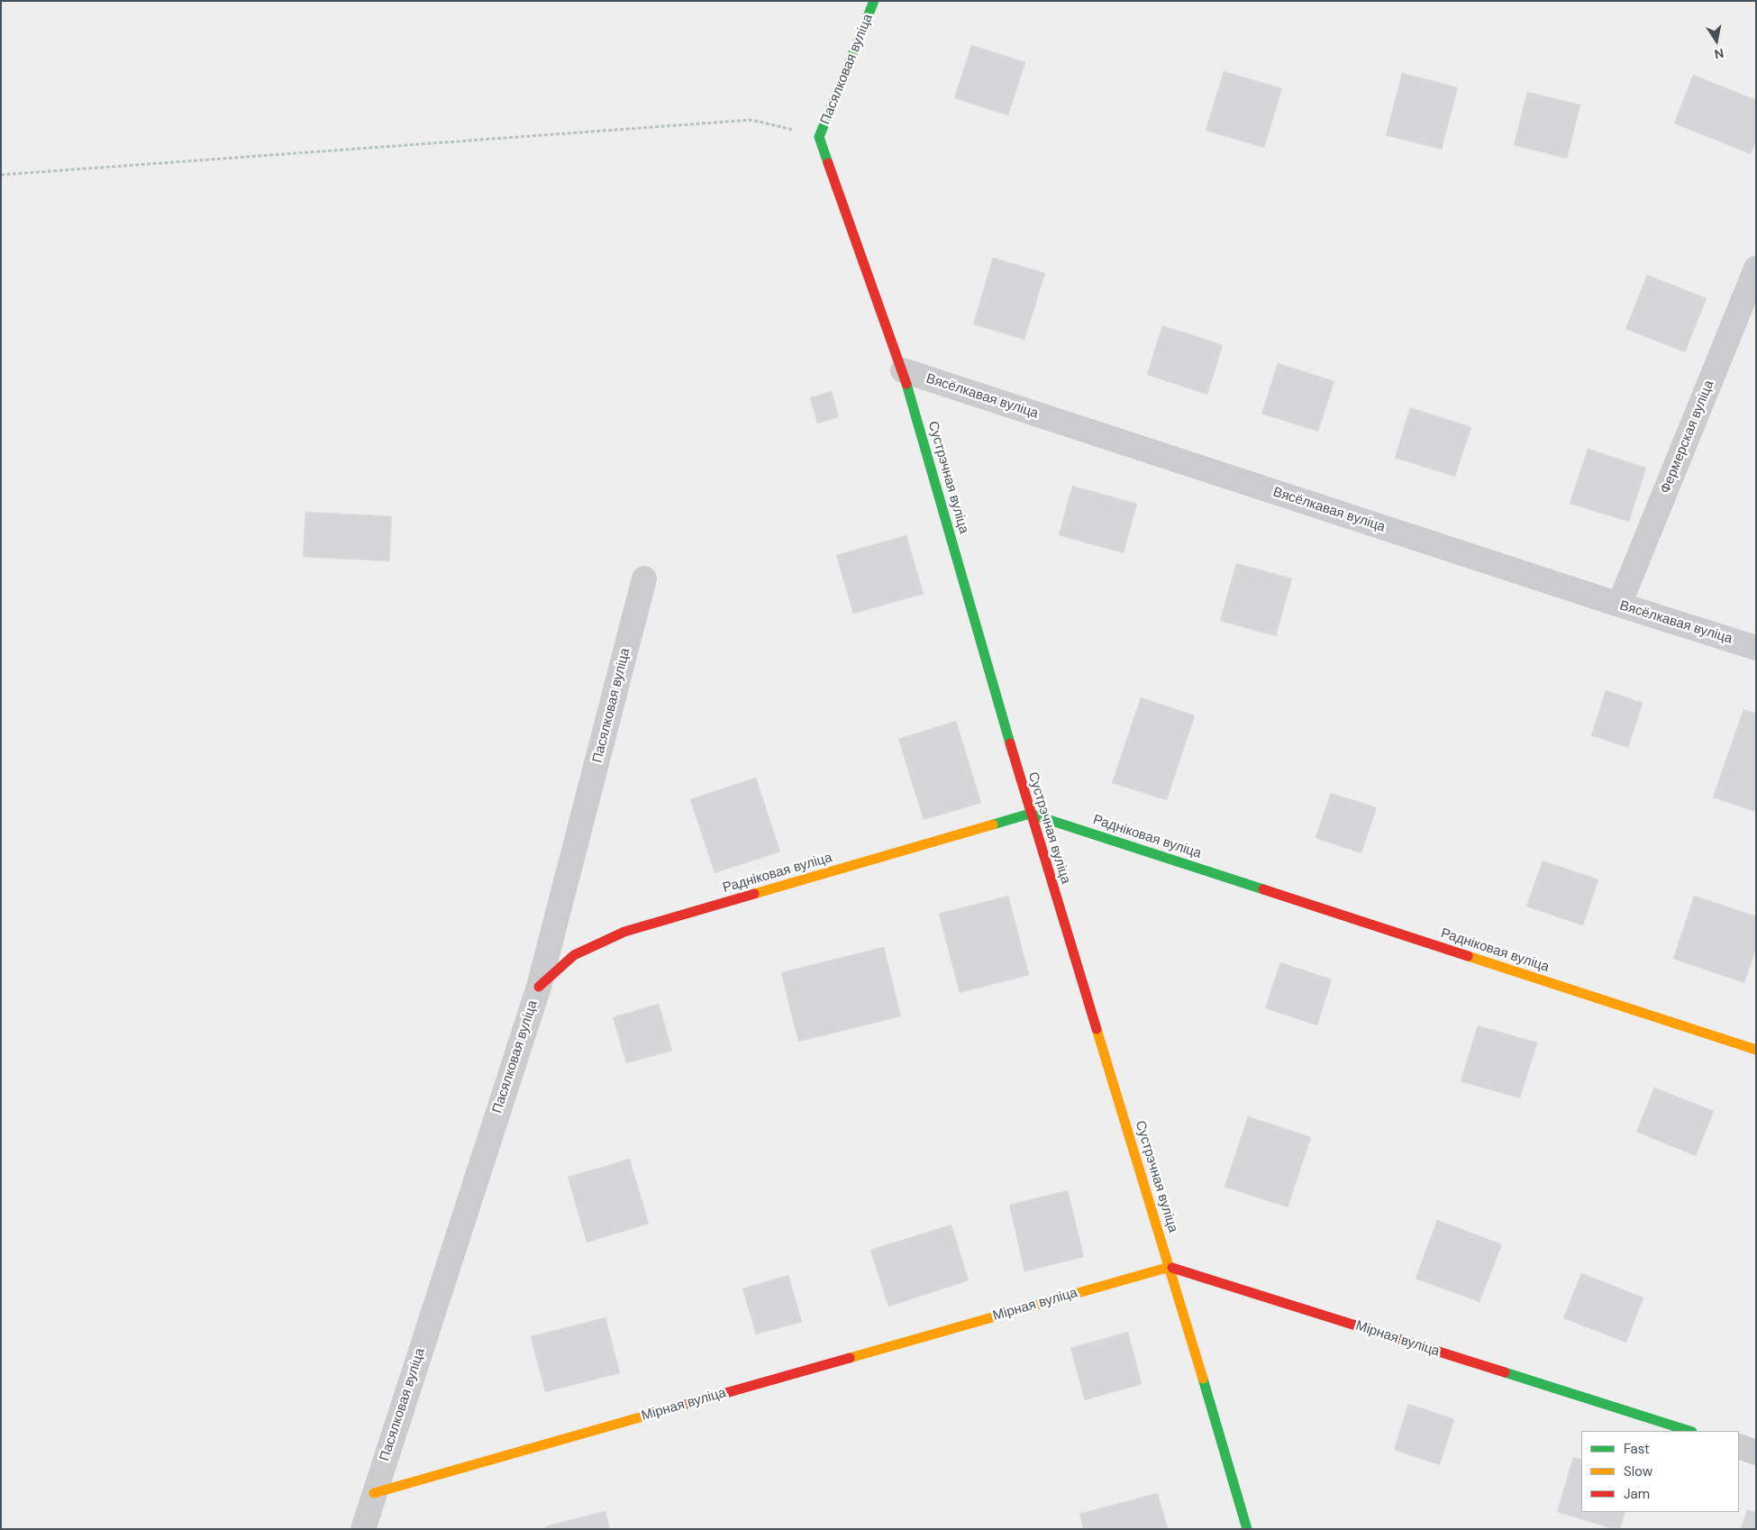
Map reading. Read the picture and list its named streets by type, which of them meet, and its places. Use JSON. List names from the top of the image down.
{
  "streets": {
    "street": [
      "Пасялковая вуліца",
      "Вясёлкавая вуліца",
      "Фермерская вуліца",
      "Сустрэчная вуліца",
      "Радніковая вуліца",
      "Мірная вуліца"
    ]
  },
  "crossings": [
    ["Пасялковая вуліца", "Сустрэчная вуліца"],
    ["Пасялковая вуліца", "Радніковая вуліца"],
    ["Пасялковая вуліца", "Мірная вуліца"],
    ["Вясёлкавая вуліца", "Фермерская вуліца"],
    ["Вясёлкавая вуліца", "Сустрэчная вуліца"],
    ["Сустрэчная вуліца", "Радніковая вуліца"],
    ["Сустрэчная вуліца", "Мірная вуліца"]
  ],
  "legend": ["Fast", "Slow", "Jam"],
  "north": "bottom"
}
